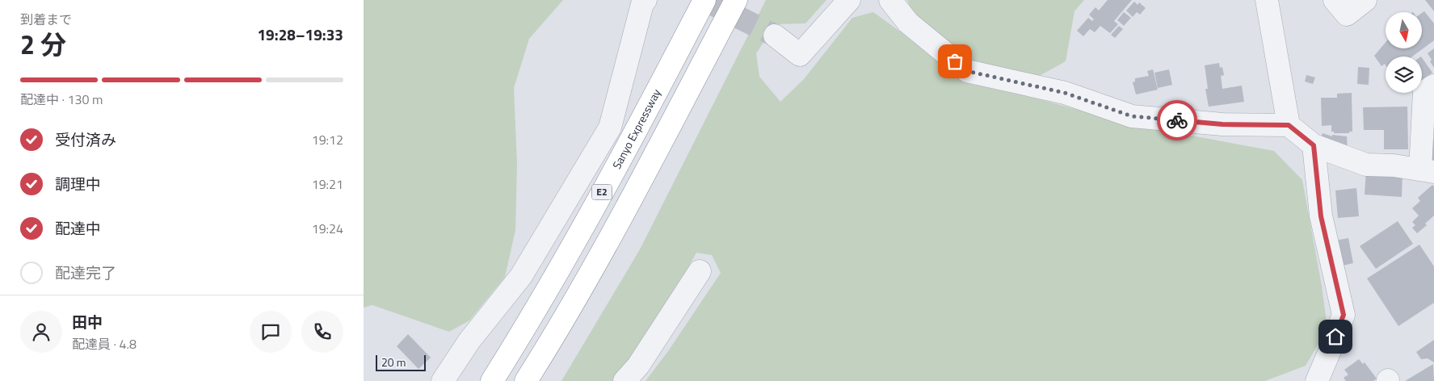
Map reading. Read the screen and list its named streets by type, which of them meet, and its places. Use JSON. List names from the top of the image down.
{
  "streets": {
    "highway": ["Sanyo Expressway", "E2"]
  },
  "scale_bar": "20 m",
  "north": "bottom",
  "page": {
    "heading": ["2 分", "到着まで", "19:28–19:33"],
    "panel": ["田中", "配達員 · 4.8"],
    "bar": "配達中 · 130 m",
    "list": [
      ["受付済み", "19:12"],
      ["調理中", "19:21"],
      ["配達中", "19:24"],
      "配達完了"
    ],
    "scale": "20 m"
  }
}
